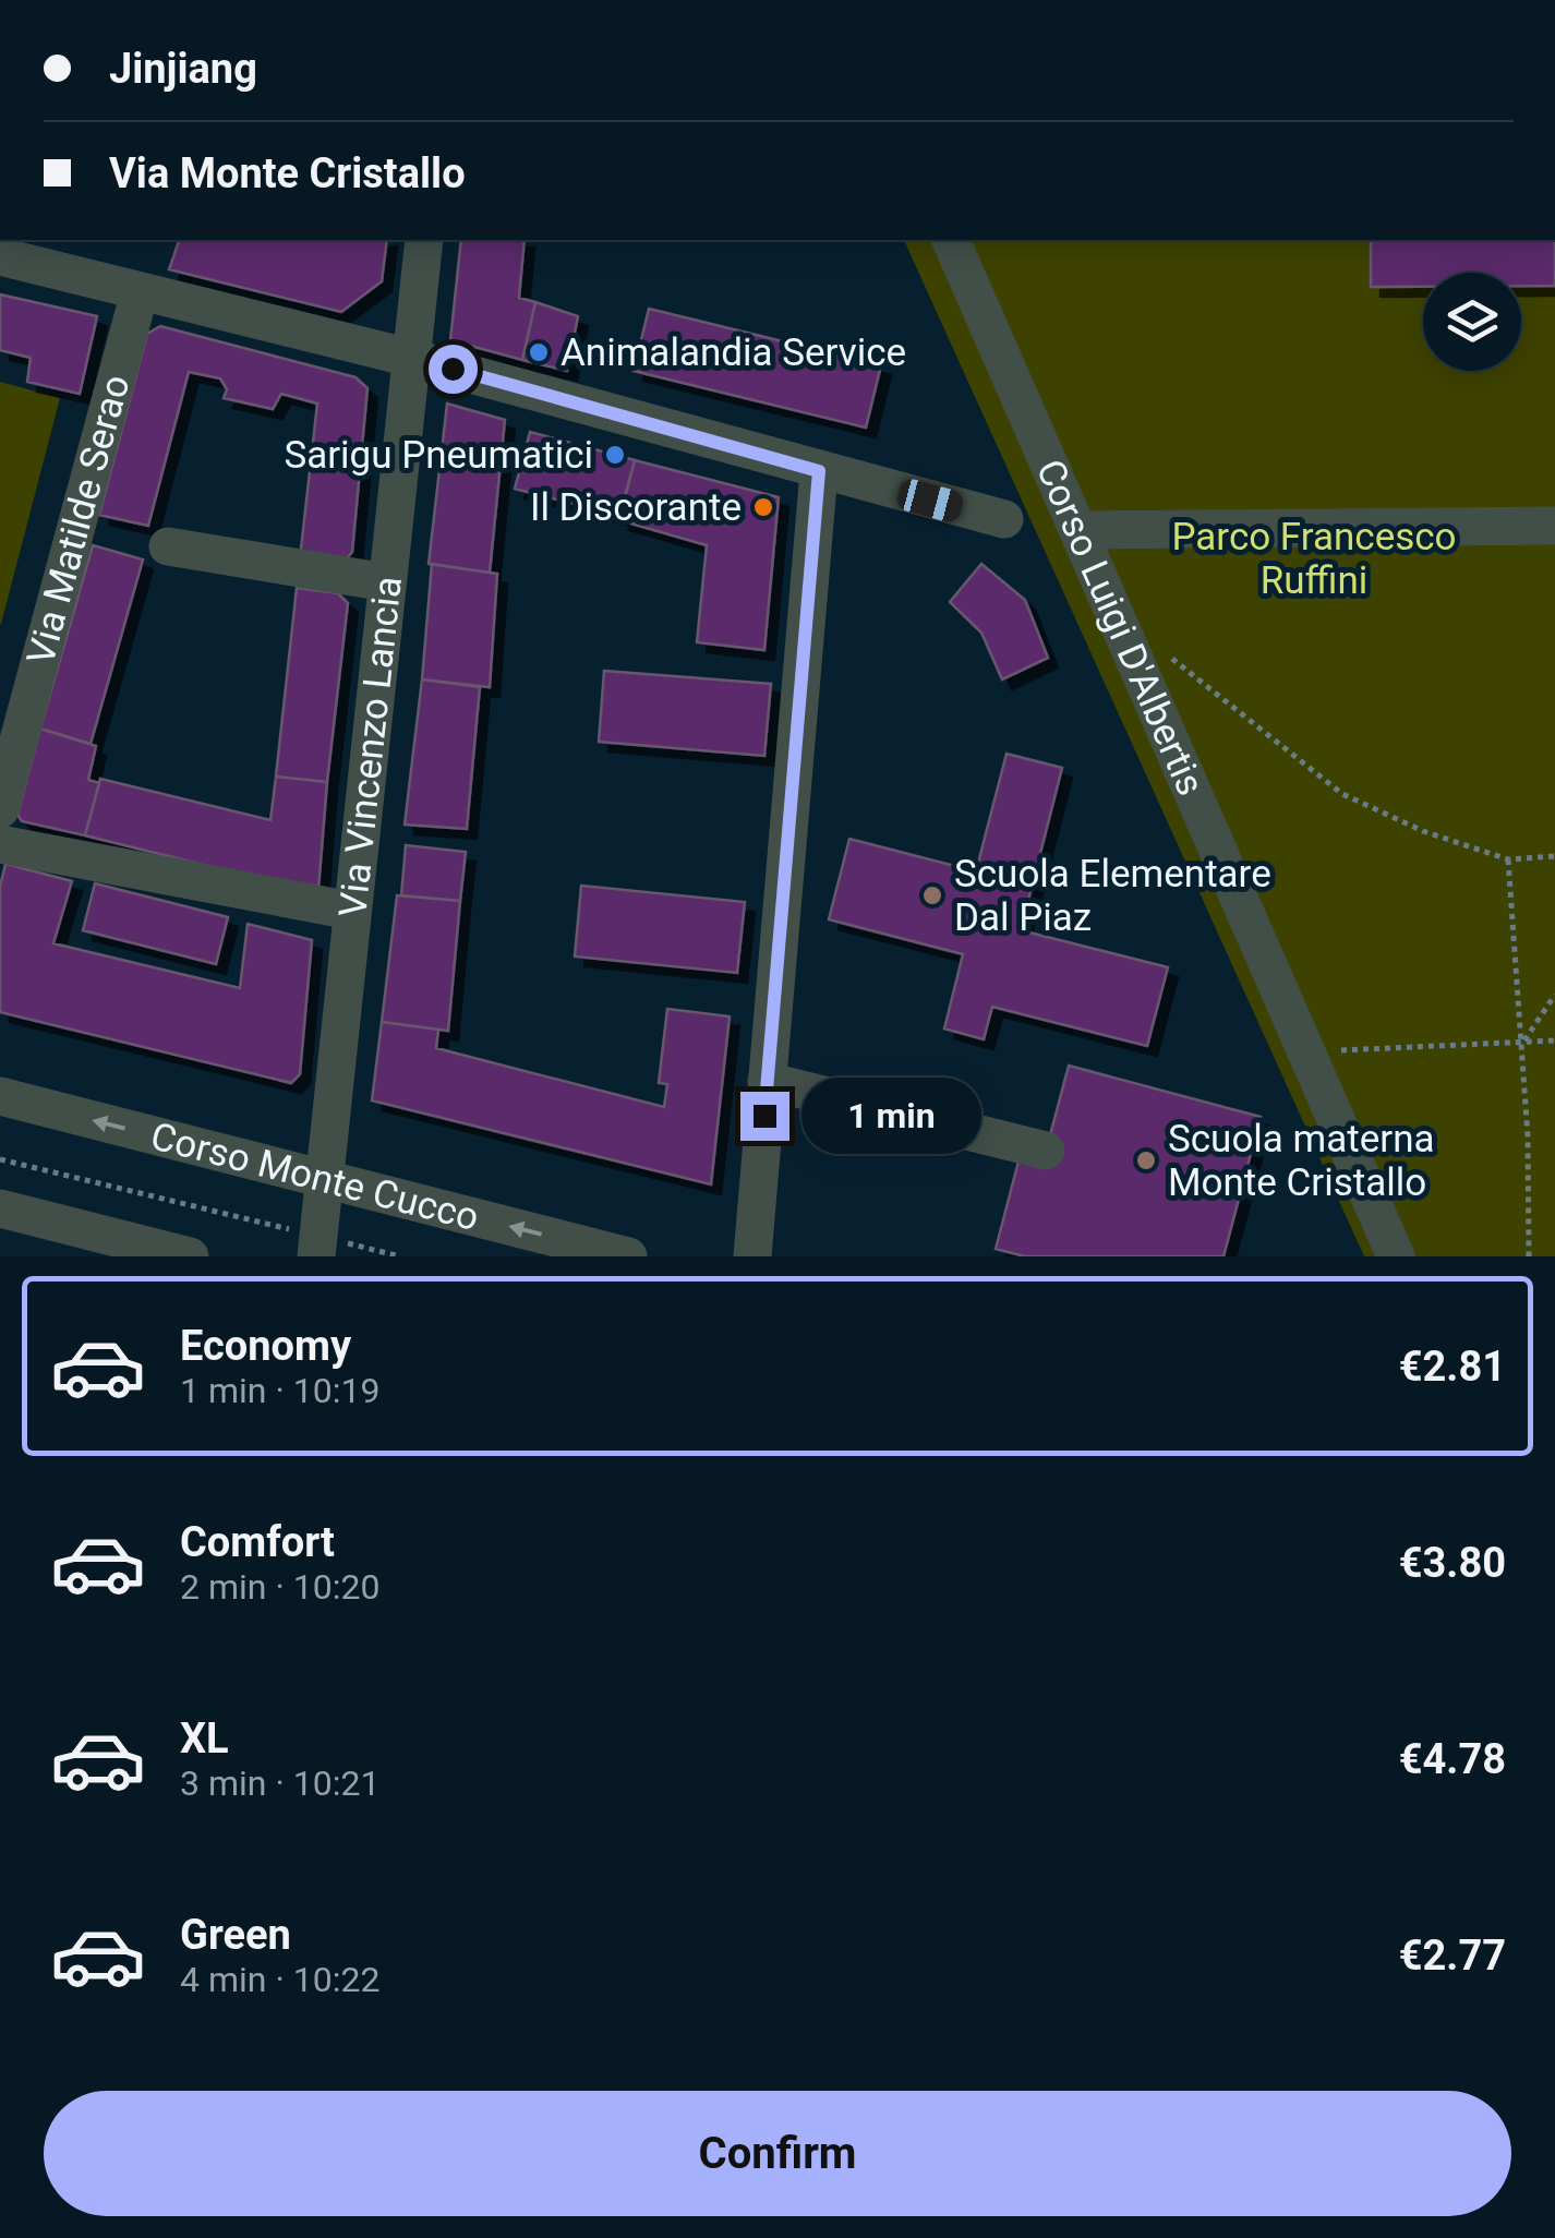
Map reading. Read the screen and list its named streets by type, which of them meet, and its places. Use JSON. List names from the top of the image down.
{
  "streets": {
    "street": [
      "Via Matilde Serao",
      "Corso Luigi D'Albertis",
      "Via Vincenzo Lancia",
      "Corso Monte Cucco"
    ]
  },
  "crossings": [
    ["Via Vincenzo Lancia", "Corso Monte Cucco"]
  ],
  "parks": ["Parco Francesco Ruffini"],
  "places": [
    "Animalandia Service",
    "Sarigu Pneumatici",
    "Il Discorante",
    "Scuola Elementare Dal Piaz",
    "Scuola materna Monte Cristallo"
  ],
  "page": {
    "banner": ["Jinjiang", "Via Monte Cristallo"],
    "bubble": "1 min",
    "list": [
      {
        "name": "Economy",
        "note": "1 min · 10:19",
        "value": "€2.81"
      },
      {
        "name": "Comfort",
        "note": "2 min · 10:20",
        "value": "€3.80"
      },
      {
        "name": "XL",
        "note": "3 min · 10:21",
        "value": "€4.78"
      },
      {
        "name": "Green",
        "note": "4 min · 10:22",
        "value": "€2.77"
      }
    ],
    "buttons": "Confirm"
  }
}
